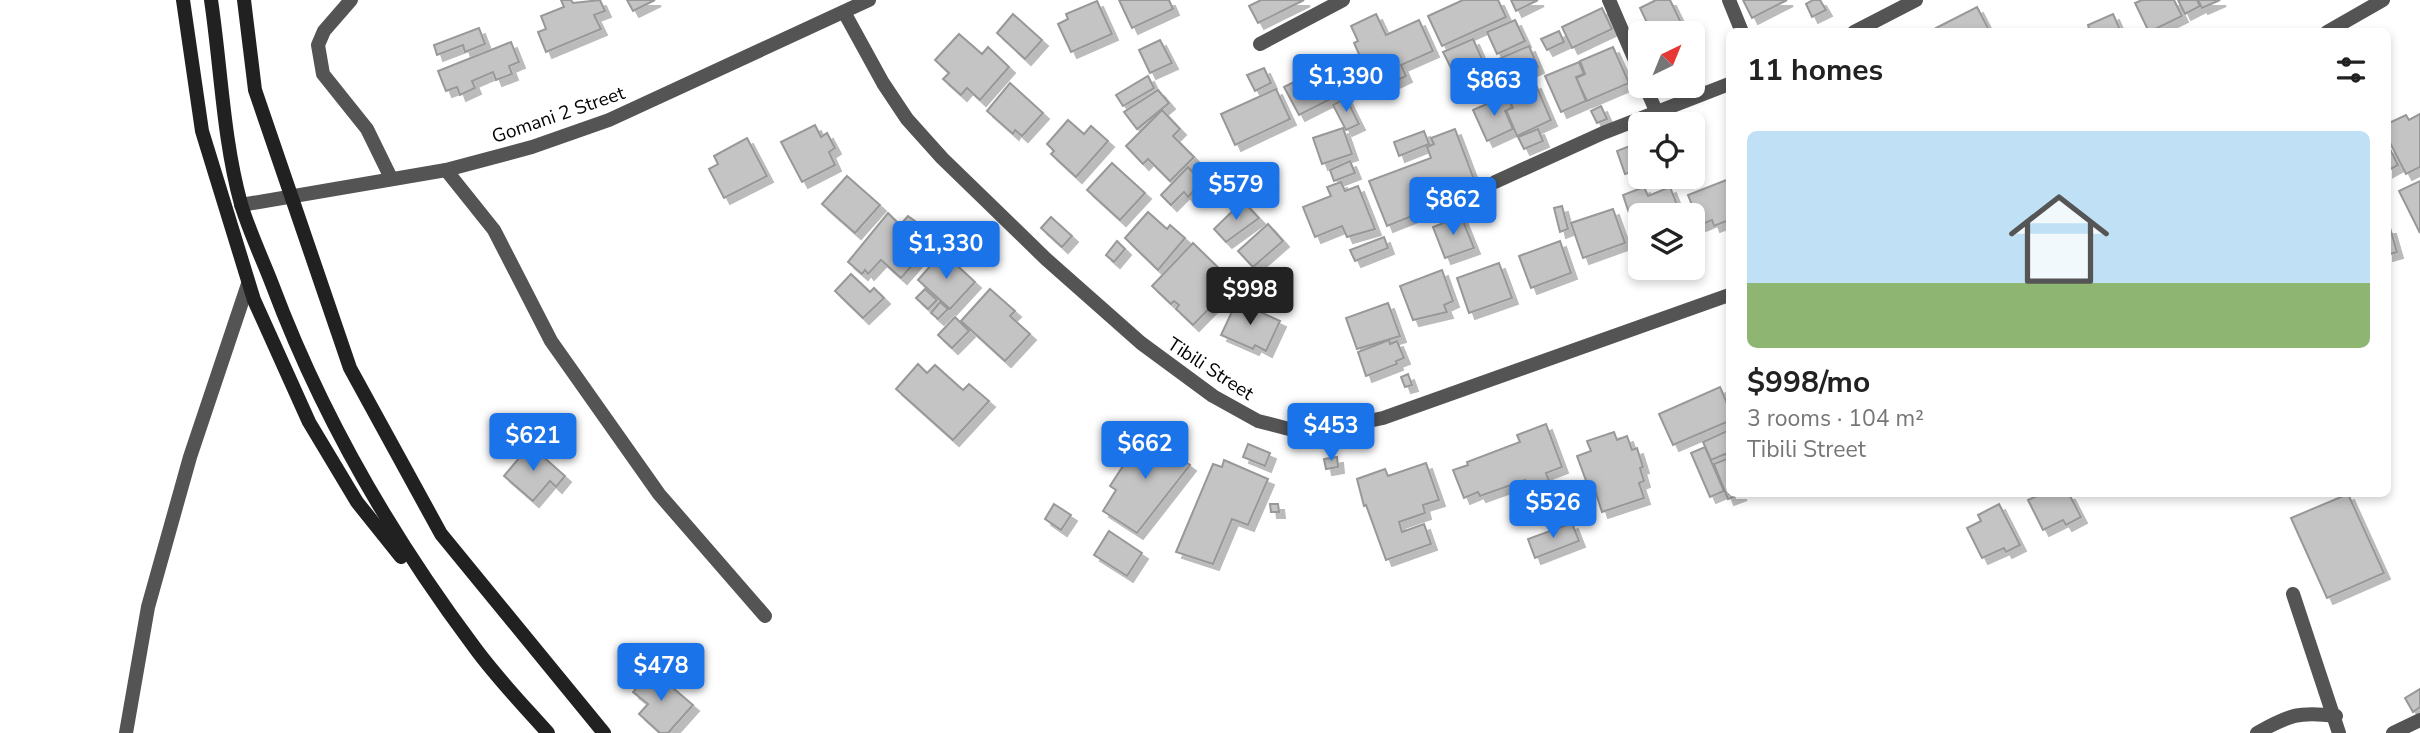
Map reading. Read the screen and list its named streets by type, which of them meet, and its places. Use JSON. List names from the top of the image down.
{
  "streets": {
    "street": ["Gomani 2 Street", "Tibili Street"]
  },
  "crossings": [
    ["Gomani 2 Street", "Tibili Street"]
  ],
  "north": "top right",
  "page": {
    "heading": "11 homes",
    "price": [
      "$1,390",
      "$863",
      "$579",
      "$862",
      "$1,330",
      "$998",
      "$453",
      "$621",
      "$662",
      "$526",
      "$478"
    ],
    "list": [
      {
        "name": "$998/mo",
        "note": "3 rooms · 104 m² · Tibili Street"
      }
    ]
  }
}
